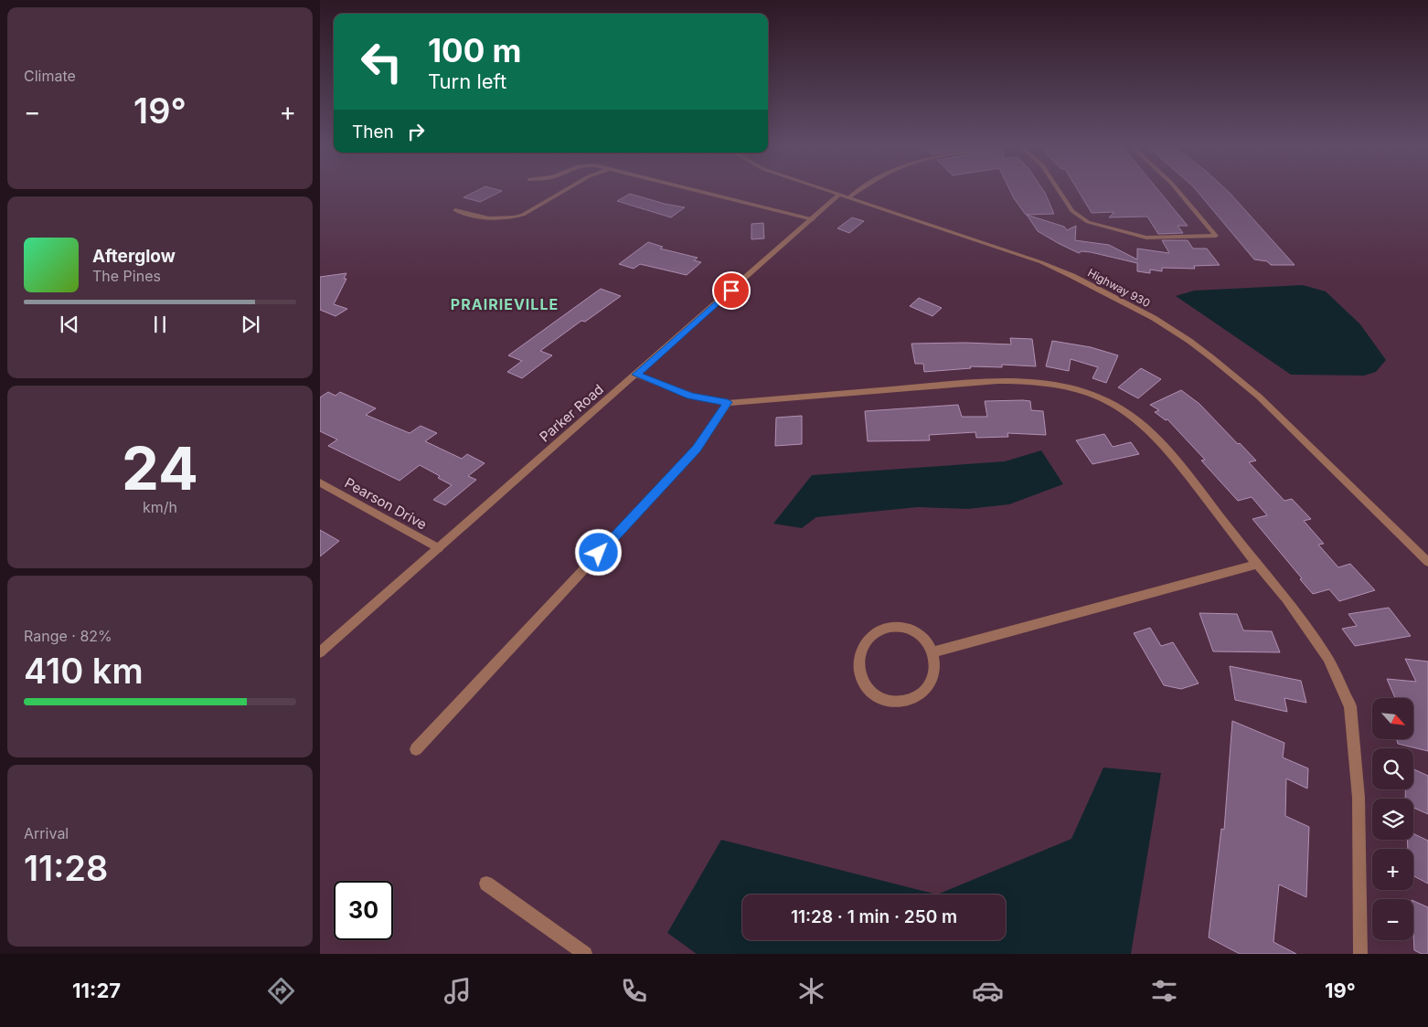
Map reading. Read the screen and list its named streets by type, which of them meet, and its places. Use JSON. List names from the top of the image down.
{
  "streets": {
    "street": ["Highway 930", "Parker Road", "Pearson Drive"]
  },
  "crossings": [
    ["Highway 930", "Parker Road"],
    ["Parker Road", "Pearson Drive"]
  ],
  "districts": ["PRAIRIEVILLE"],
  "north": "bottom right",
  "page": {
    "tile": [
      "Climate",
      ["24", "km/h"],
      ["Range · 82%", "410 km"],
      ["Arrival", "11:28"]
    ],
    "turn": ["100 m", "Turn left"],
    "heat": ["−", "19°", "+"],
    "then": "Then",
    "song": ["Afterglow", "The Pines"],
    "map_buttons": ["+", "−"],
    "limit": "30",
    "trip": "11:28 · 1 min · 250 m",
    "tabs": ["11:27", "19°"]
  }
}
